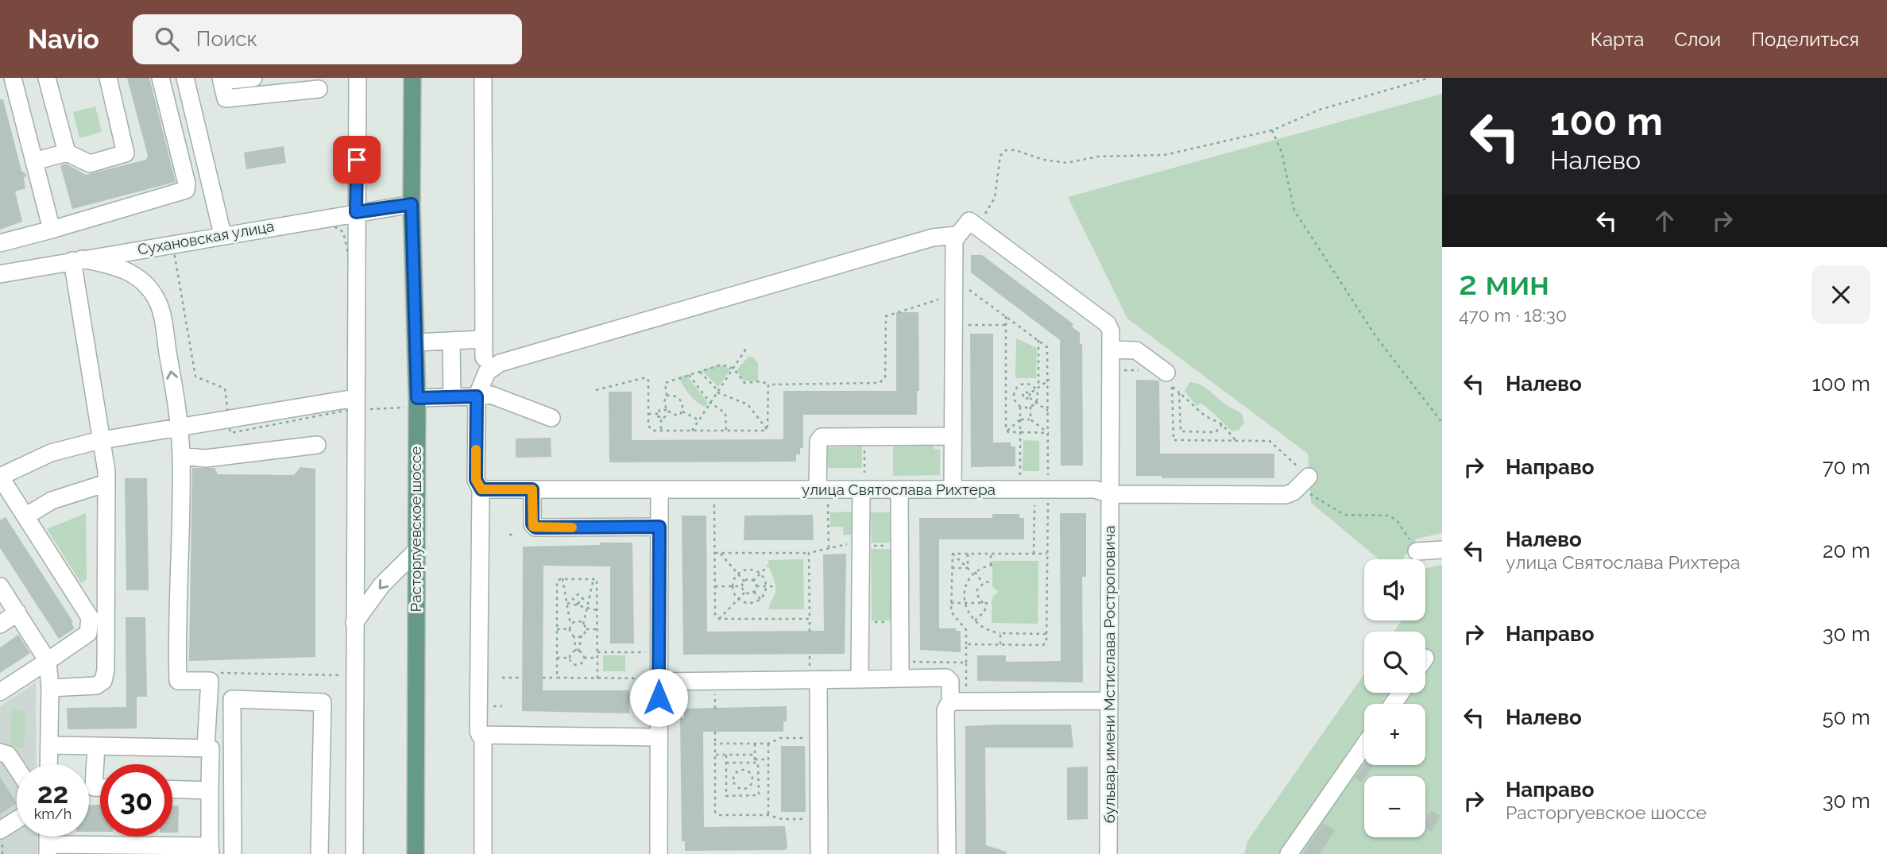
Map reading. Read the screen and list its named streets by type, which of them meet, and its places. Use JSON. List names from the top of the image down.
{
  "streets": {
    "main road": ["Расторгуевское шоссе"],
    "street": ["Сухановская улица", "улица Святослава Рихтера", "бульвар имени Мстислава Ростроповича"]
  },
  "crossings": [
    ["Сухановская улица", "Расторгуевское шоссе"],
    ["улица Святослава Рихтера", "бульвар имени Мстислава Ростроповича"]
  ],
  "page": {
    "header": "Navio",
    "search": "Поиск",
    "nav": ["Карта", "Слои", "Поделиться"],
    "turn": ["100 m", "Налево"],
    "heading": ["2 мин", "470 m · 18:30"],
    "list": [
      {
        "name": "Налево",
        "value": "100 m"
      },
      {
        "name": "Направо",
        "value": "70 m"
      },
      {
        "name": "Налево",
        "note": "улица Святослава Рихтера",
        "value": "20 m"
      },
      {
        "name": "Направо",
        "value": "30 m"
      },
      {
        "name": "Налево",
        "value": "50 m"
      },
      {
        "name": "Направо",
        "note": "Расторгуевское шоссе",
        "value": "30 m"
      }
    ],
    "map_buttons": ["+", "−"],
    "speed": "22 km/h",
    "limit": "30"
  }
}
